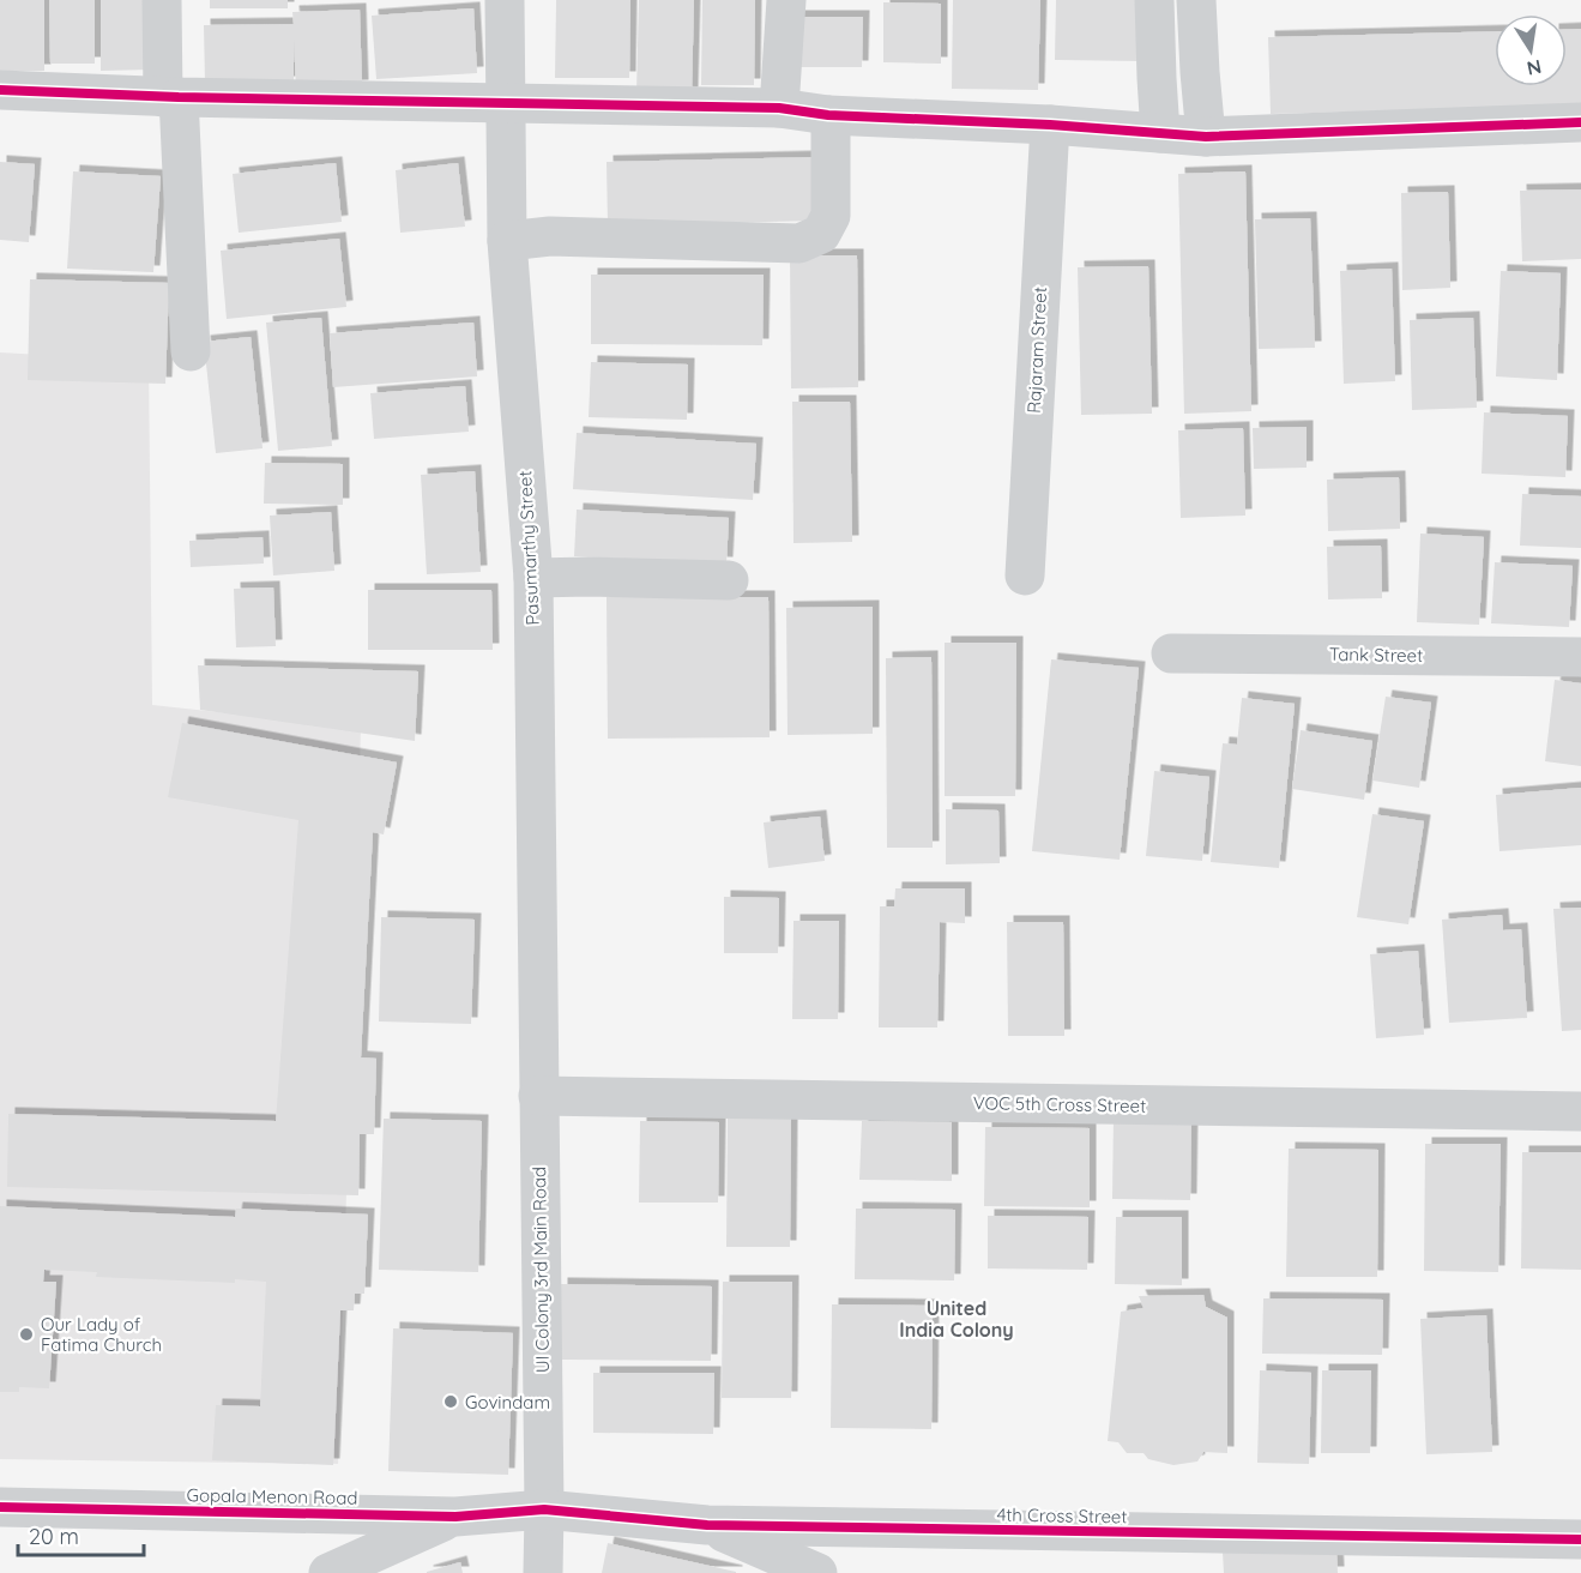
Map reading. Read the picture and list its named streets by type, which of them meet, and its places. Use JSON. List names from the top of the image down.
{
  "streets": {
    "street": [
      "Rajaram Street",
      "Pasumarthy Street",
      "Tank Street",
      "VOC 5th Cross Street",
      "UI Colony 3rd Main Road",
      "Gopala Menon Road",
      "4th Cross Street"
    ]
  },
  "crossings": [
    ["Pasumarthy Street", "VOC 5th Cross Street"],
    ["Pasumarthy Street", "UI Colony 3rd Main Road"],
    ["VOC 5th Cross Street", "UI Colony 3rd Main Road"],
    ["UI Colony 3rd Main Road", "Gopala Menon Road"],
    ["UI Colony 3rd Main Road", "4th Cross Street"],
    ["Gopala Menon Road", "4th Cross Street"]
  ],
  "districts": ["United India Colony"],
  "places": ["Our Lady of Fatima Church", "Govindam"],
  "scale_bar": "20 m",
  "north": "bottom"
}
